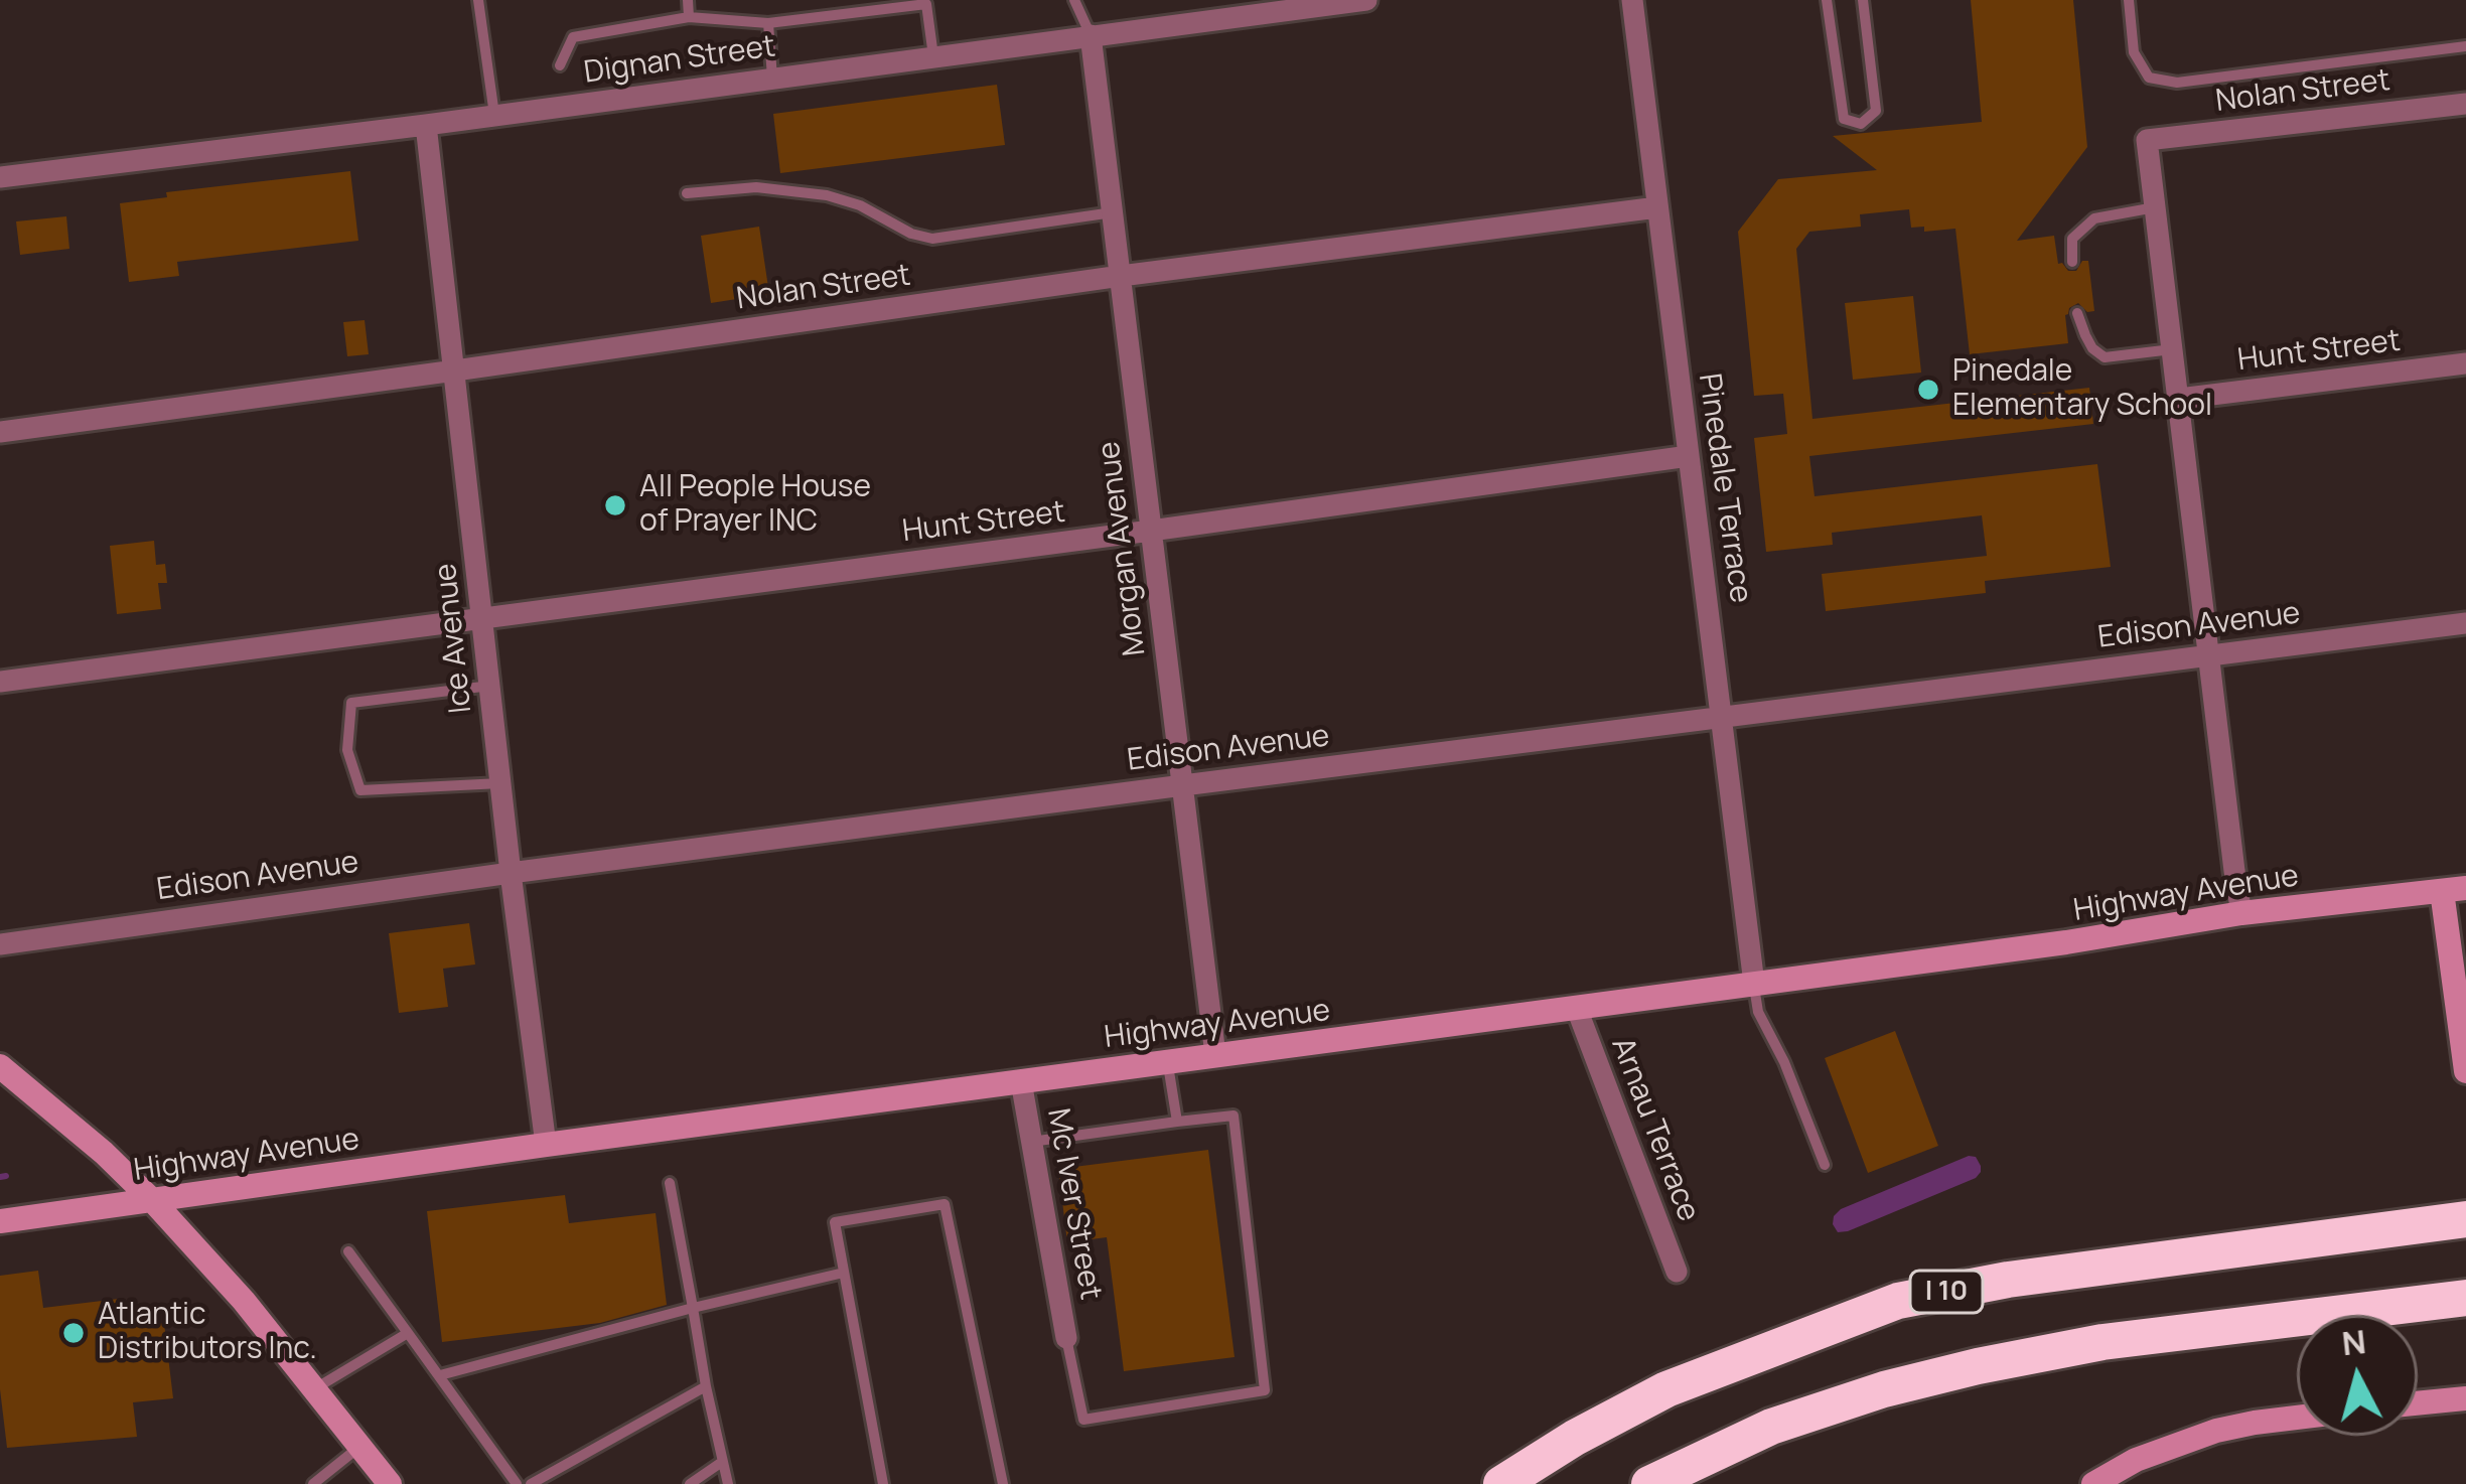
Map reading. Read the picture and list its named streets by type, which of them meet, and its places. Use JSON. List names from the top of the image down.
{
  "streets": {
    "highway": ["I 10"],
    "street": [
      "Dignan Street",
      "Nolan Street",
      "Hunt Street",
      "Pinedale Terrace",
      "Morgan Avenue",
      "Edison Avenue",
      "Ice Avenue",
      "Highway Avenue",
      "Arnau Terrace",
      "Mc Iver Street"
    ]
  },
  "crossings": [
    ["Dignan Street", "Morgan Avenue"],
    ["Dignan Street", "Ice Avenue"],
    ["Nolan Street", "Pinedale Terrace"],
    ["Nolan Street", "Morgan Avenue"],
    ["Nolan Street", "Ice Avenue"],
    ["Hunt Street", "Pinedale Terrace"],
    ["Hunt Street", "Morgan Avenue"],
    ["Hunt Street", "Ice Avenue"],
    ["Pinedale Terrace", "Edison Avenue"],
    ["Pinedale Terrace", "Highway Avenue"],
    ["Morgan Avenue", "Edison Avenue"],
    ["Morgan Avenue", "Highway Avenue"],
    ["Edison Avenue", "Ice Avenue"],
    ["Ice Avenue", "Highway Avenue"],
    ["Highway Avenue", "Arnau Terrace"],
    ["Highway Avenue", "Mc Iver Street"]
  ],
  "places": ["Pinedale Elementary School", "All People House of Prayer INC", "Atlantic Distributors Inc."],
  "north": "top"
}
